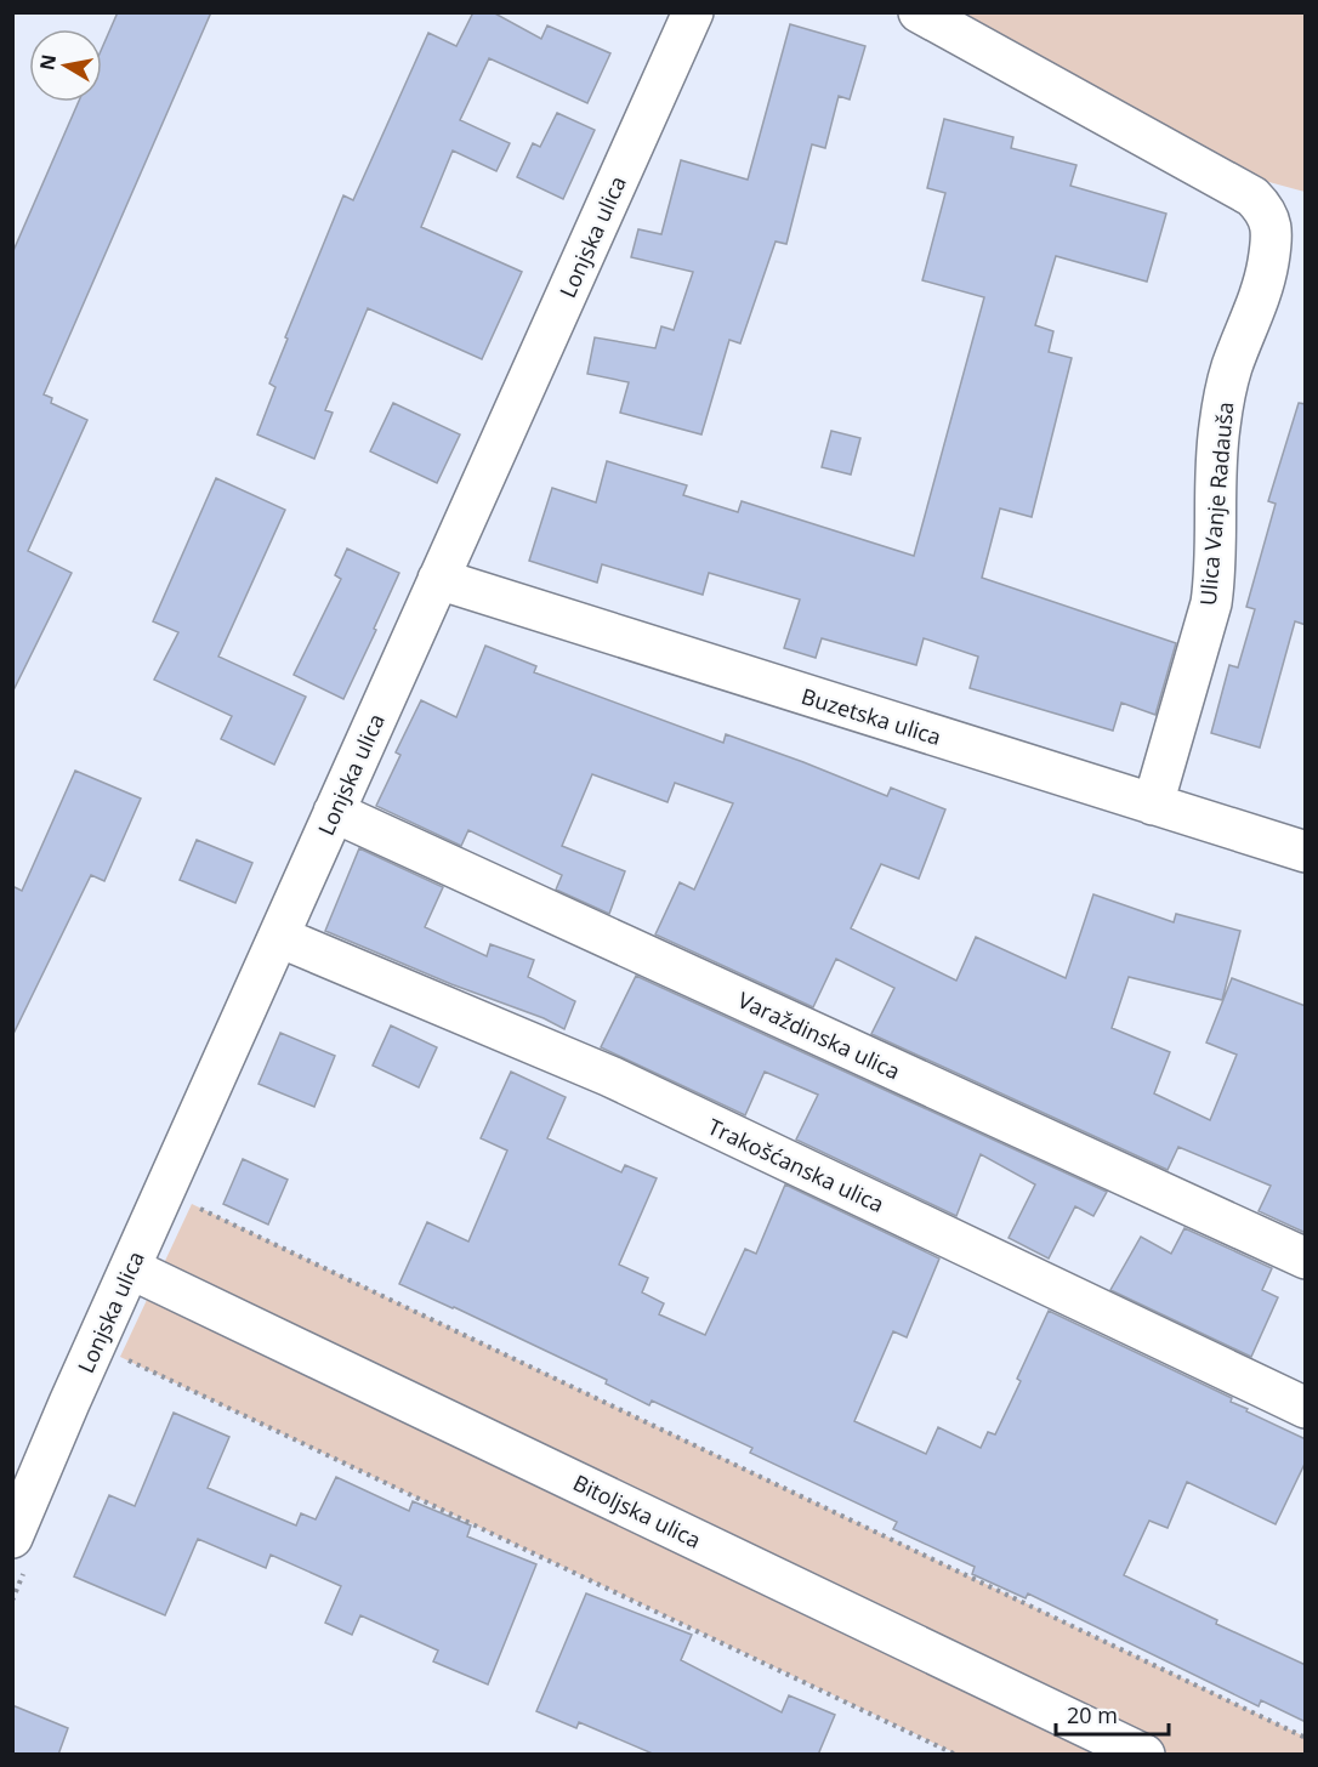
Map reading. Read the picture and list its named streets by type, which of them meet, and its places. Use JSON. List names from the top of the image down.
{
  "streets": {
    "street": [
      "Lonjska ulica",
      "Ulica Vanje Radauša",
      "Buzetska ulica",
      "Varaždinska ulica",
      "Trakošćanska ulica",
      "Bitoljska ulica"
    ]
  },
  "crossings": [
    ["Lonjska ulica", "Buzetska ulica"],
    ["Lonjska ulica", "Varaždinska ulica"],
    ["Lonjska ulica", "Trakošćanska ulica"],
    ["Lonjska ulica", "Bitoljska ulica"],
    ["Ulica Vanje Radauša", "Buzetska ulica"]
  ],
  "scale_bar": "20 m",
  "north": "left"
}
